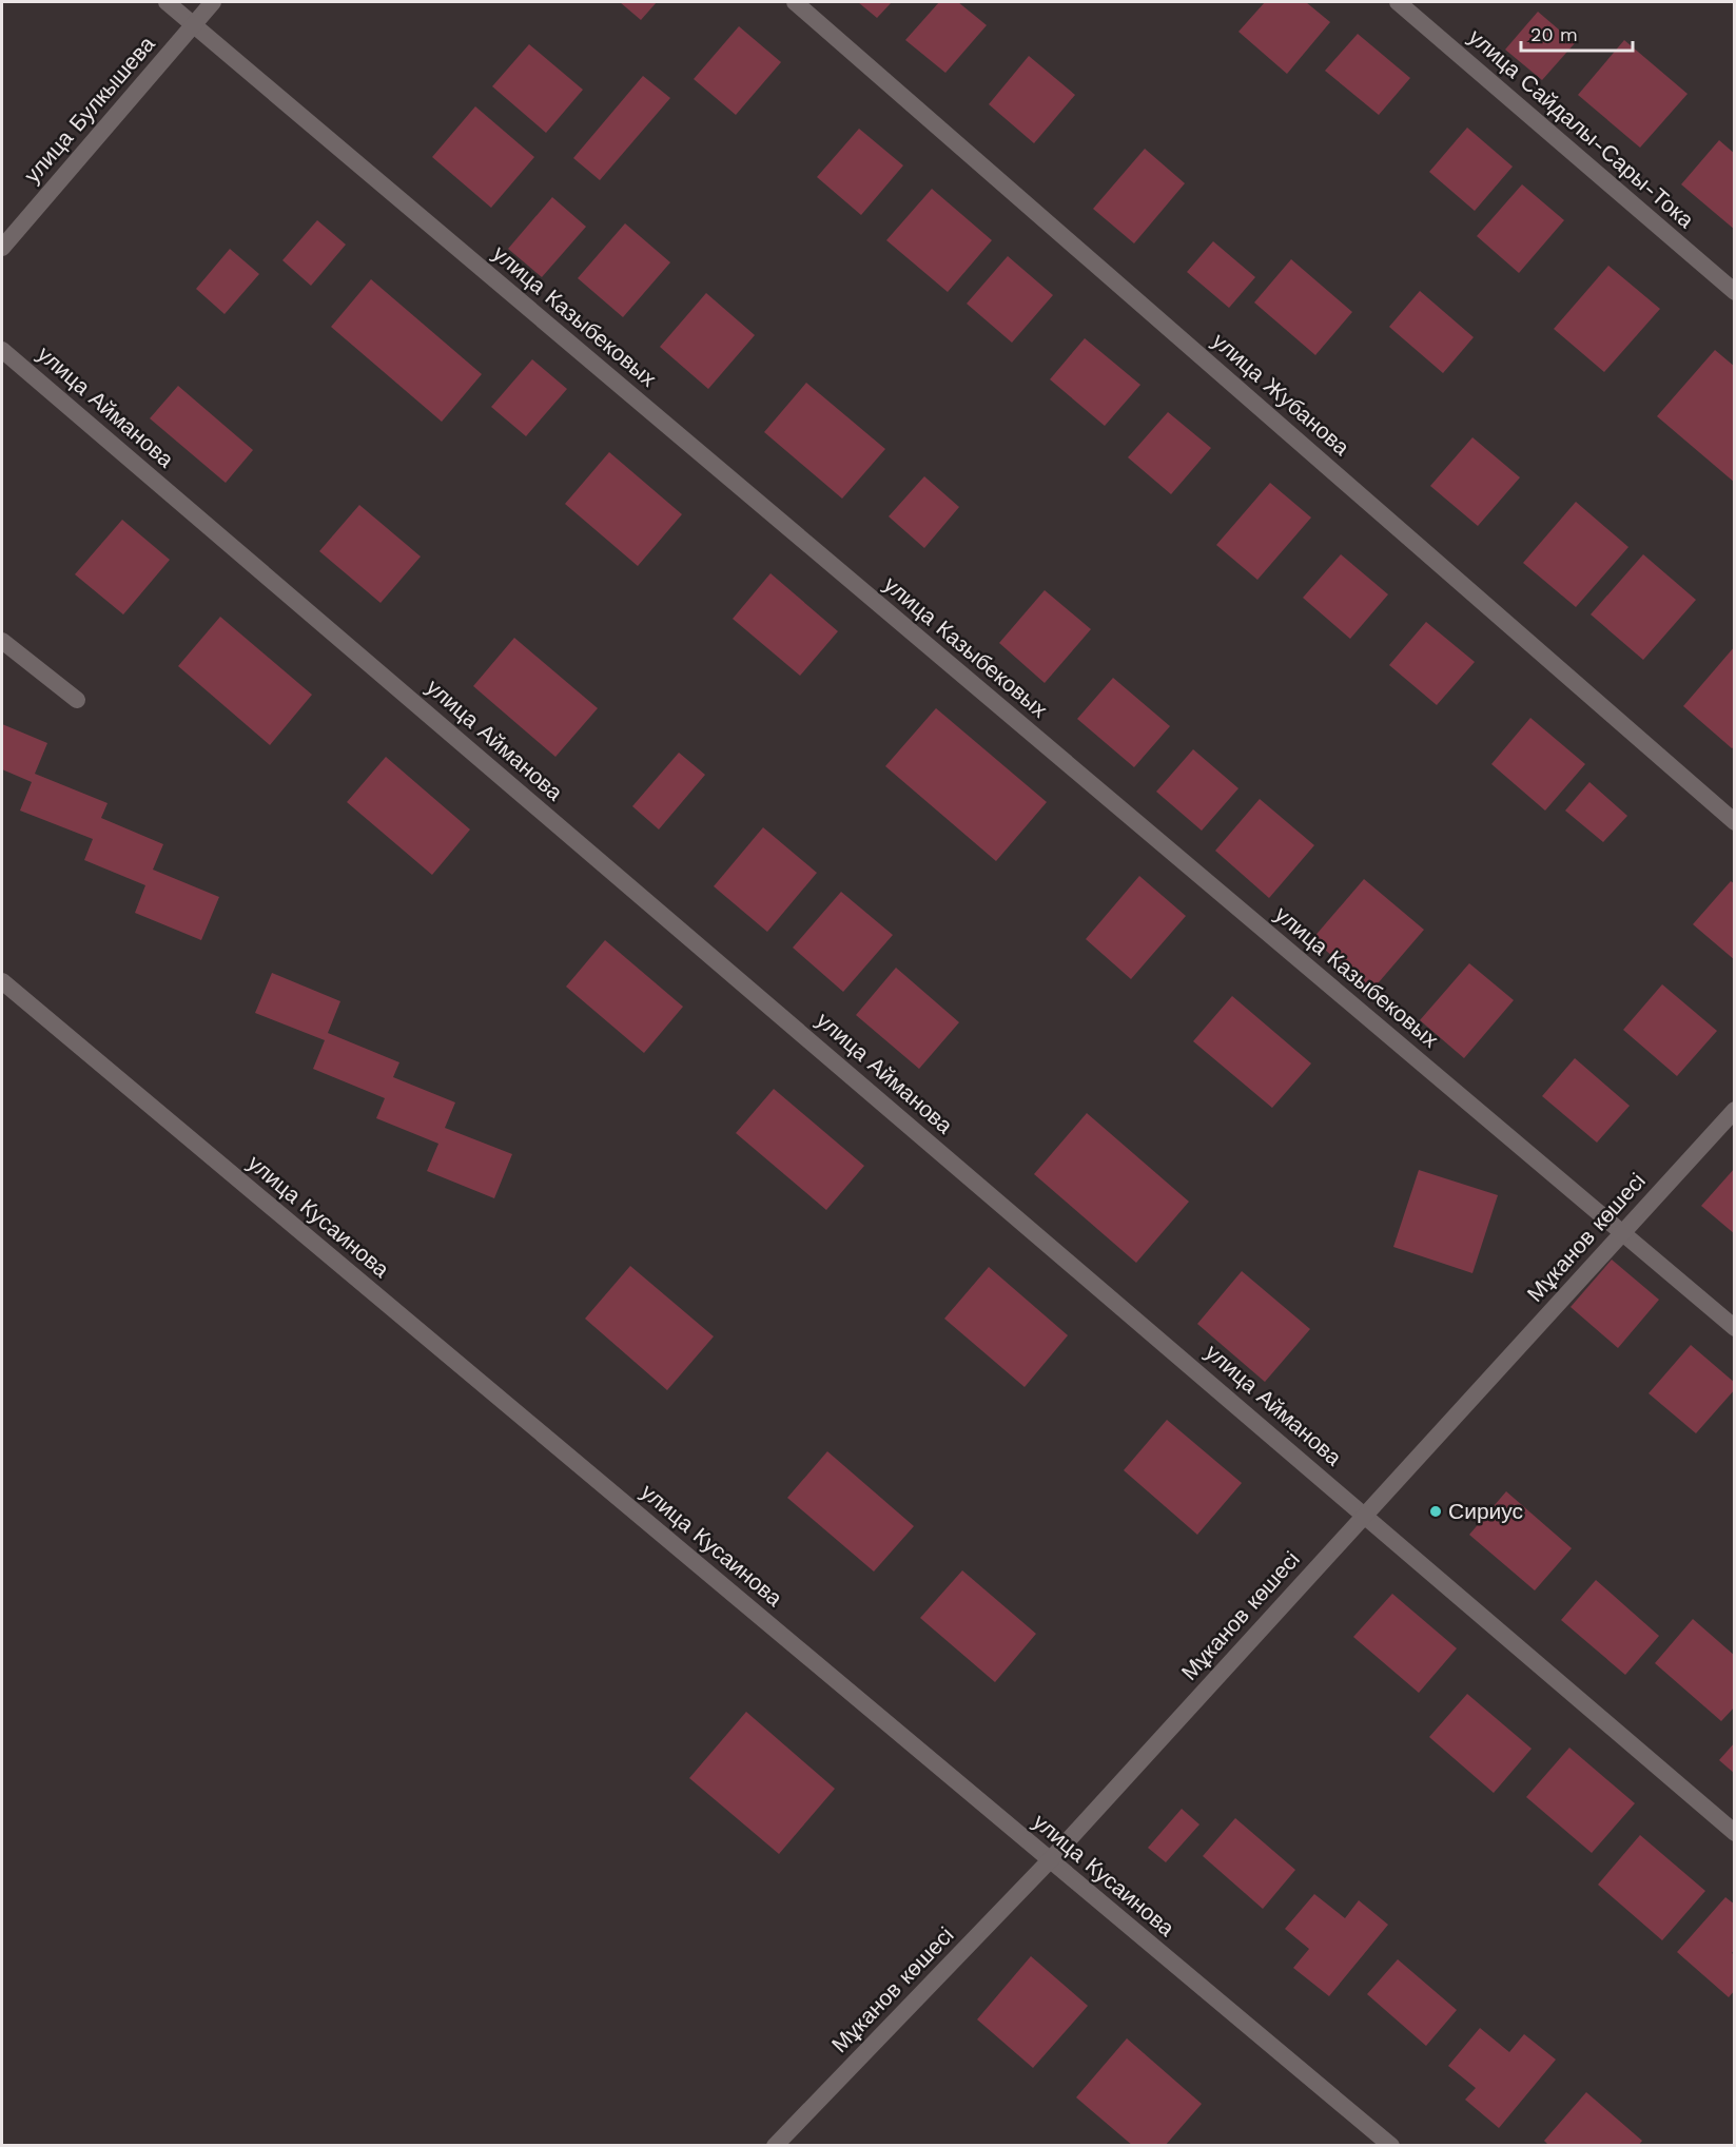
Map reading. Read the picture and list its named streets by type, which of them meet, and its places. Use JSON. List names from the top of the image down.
{
  "streets": {
    "street": [
      "улица Булкышева",
      "улица Сайдалы-Сары-Тока",
      "улица Казыбековых",
      "улица Жубанова",
      "улица Айманова",
      "улица Кусаинова",
      "Мұканов көшесі"
    ]
  },
  "crossings": [
    ["улица Булкышева", "улица Казыбековых"],
    ["улица Казыбековых", "Мұканов көшесі"],
    ["улица Айманова", "Мұканов көшесі"],
    ["улица Кусаинова", "Мұканов көшесі"]
  ],
  "places": ["Сириус"],
  "scale_bar": "20 m"
}
